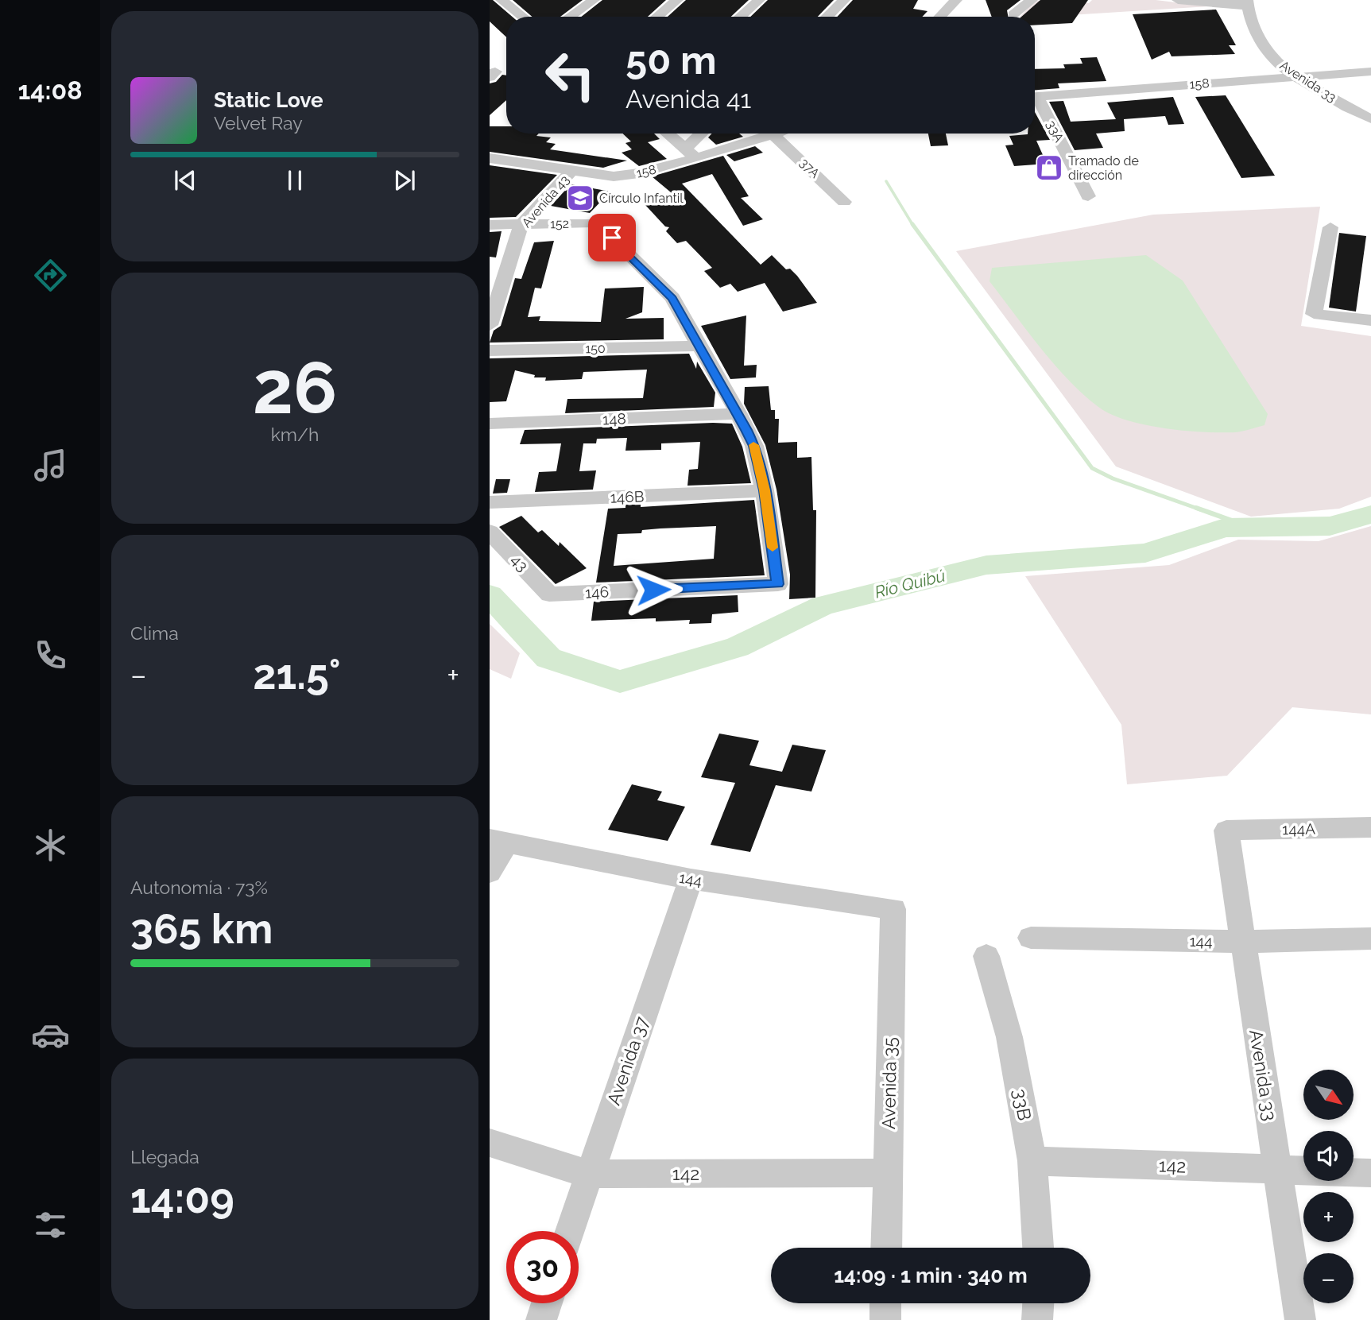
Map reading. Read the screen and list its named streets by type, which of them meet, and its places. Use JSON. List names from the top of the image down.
{
  "streets": {
    "street": [
      "Avenida 33",
      "158",
      "33A",
      "37A",
      "Avenida 43",
      "152",
      "150",
      "148",
      "146B",
      "43",
      "146",
      "144A",
      "144",
      "Avenida 37",
      "Avenida 35",
      "33B",
      "142"
    ]
  },
  "crossings": [
    ["Avenida 33", "158"],
    ["Avenida 33", "144A"],
    ["Avenida 33", "144"],
    ["Avenida 33", "142"],
    ["158", "37A"],
    ["158", "Avenida 43"],
    ["Avenida 43", "152"],
    ["152", "150"],
    ["146B", "146"],
    ["43", "146"],
    ["144", "Avenida 37"],
    ["144", "Avenida 35"],
    ["Avenida 37", "142"],
    ["Avenida 35", "142"],
    ["33B", "142"]
  ],
  "water": ["Río Quibú"],
  "places": {
    "shop": ["Tramado de dirección"],
    "school or university": ["Círculo Infantil"]
  },
  "north": "bottom right",
  "page": {
    "tabs": "14:08",
    "turn": ["50 m", "Avenida 41"],
    "song": ["Static Love", "Velvet Ray"],
    "tile": [
      ["26", "km/h"],
      "Clima",
      ["Autonomía · 73%", "365 km"],
      ["Llegada", "14:09"]
    ],
    "heat": ["−", "21.5°", "+"],
    "map_buttons": ["+", "−"],
    "limit": "30",
    "trip": "14:09 · 1 min · 340 m"
  }
}
